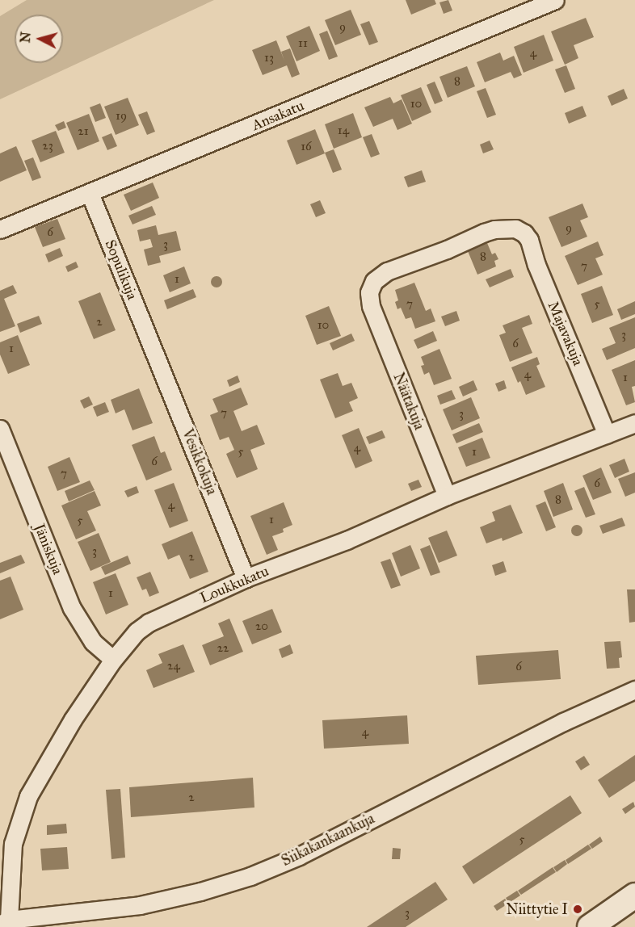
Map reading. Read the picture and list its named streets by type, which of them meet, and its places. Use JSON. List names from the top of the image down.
{
  "streets": {
    "street": [
      "Ansakatu",
      "Sopulikuja",
      "Majavakuja",
      "Näätakuja",
      "Vesikkokuja",
      "Jäniskuja",
      "Loukkukatu",
      "Siikakankaankuja"
    ]
  },
  "crossings": [
    ["Ansakatu", "Sopulikuja"],
    ["Sopulikuja", "Vesikkokuja"],
    ["Majavakuja", "Näätakuja"],
    ["Majavakuja", "Loukkukatu"],
    ["Näätakuja", "Loukkukatu"],
    ["Vesikkokuja", "Loukkukatu"],
    ["Jäniskuja", "Loukkukatu"],
    ["Loukkukatu", "Siikakankaankuja"]
  ],
  "places": ["Niittytie I"],
  "house_numbers": [
    "9",
    "11",
    "4",
    "13",
    "8",
    "10",
    "19",
    "14",
    "21",
    "23",
    "16",
    "9",
    "6",
    "3",
    "8",
    "7",
    "1",
    "7",
    "5",
    "2",
    "10",
    "3",
    "6",
    "1",
    "4",
    "1",
    "7",
    "3",
    "4",
    "5",
    "1",
    "6",
    "7",
    "6",
    "8",
    "4",
    "1",
    "5",
    "3",
    "2",
    "1",
    "20",
    "22",
    "24",
    "6",
    "4",
    "2",
    "5",
    "3"
  ],
  "north": "left"
}
